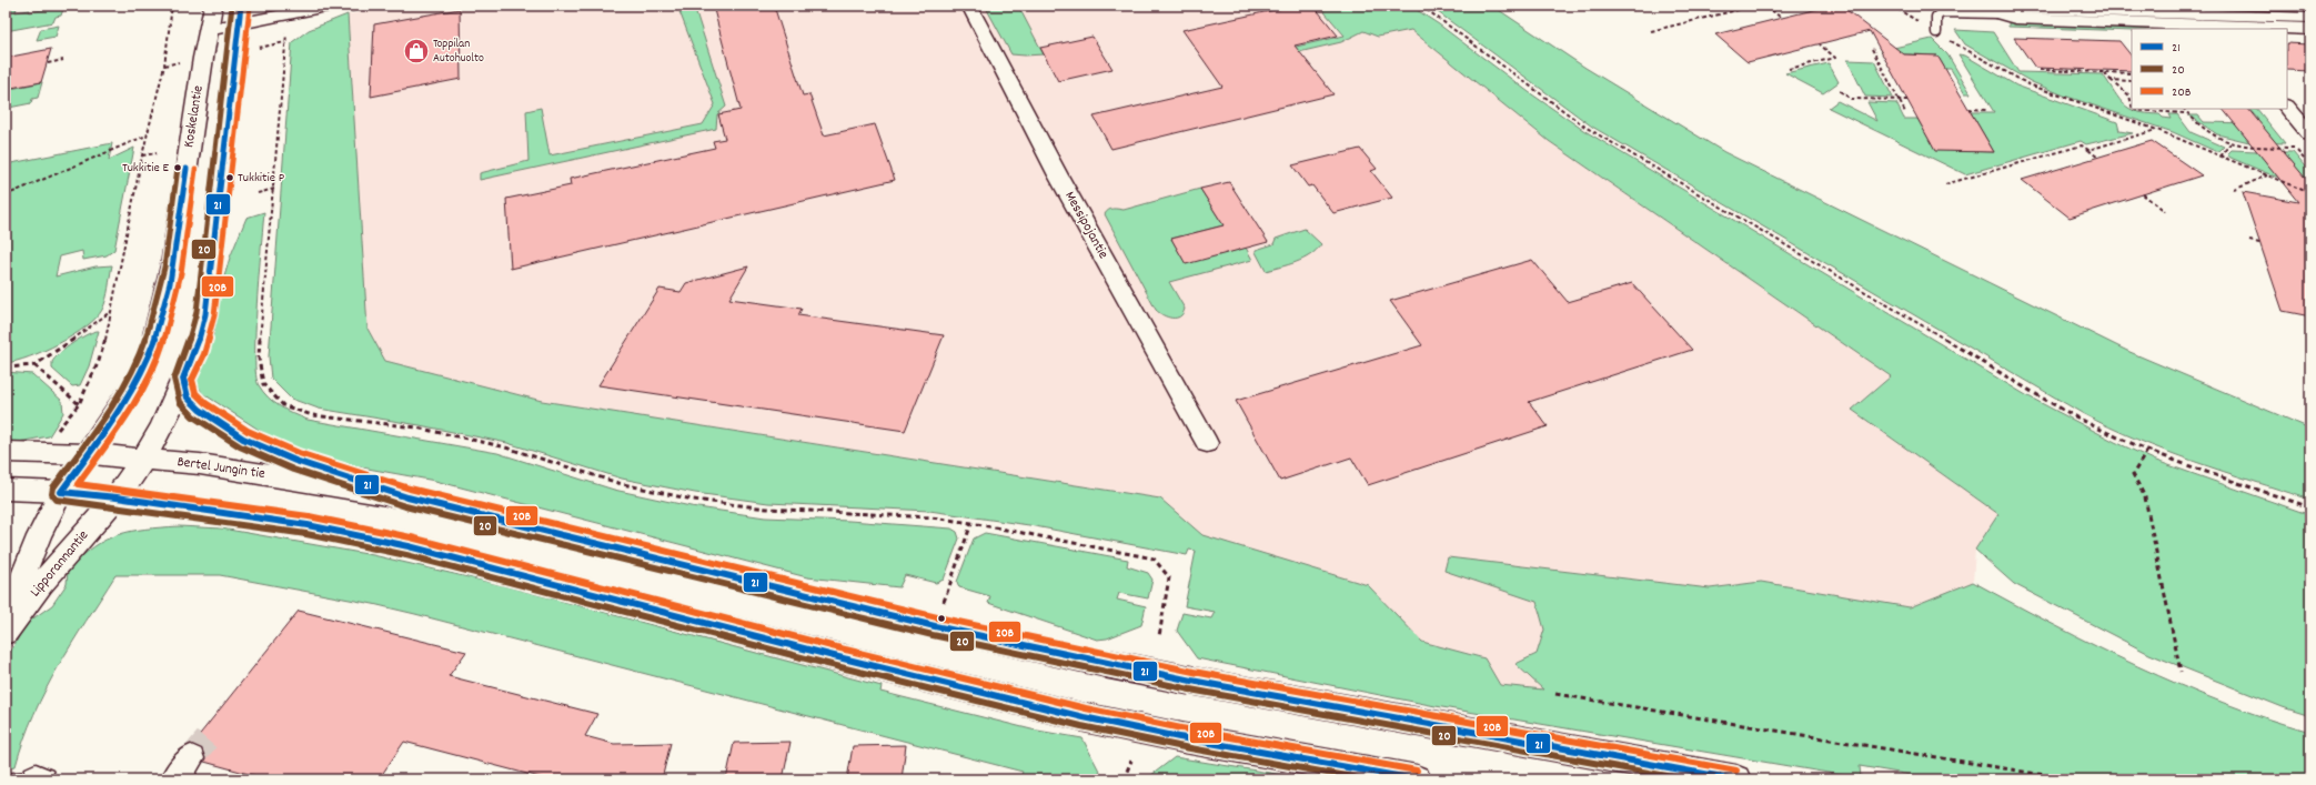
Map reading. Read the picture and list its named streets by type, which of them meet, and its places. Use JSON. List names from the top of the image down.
{
  "streets": {
    "main road": ["Koskelantie", "Bertel Jungin tie"],
    "street": ["Messipojantie", "Lipporannantie"]
  },
  "crossings": [
    ["Koskelantie", "Bertel Jungin tie"],
    ["Koskelantie", "Lipporannantie"]
  ],
  "places": {
    "shop": ["Toppilan Autohuolto"],
    "other": ["Tukkitie E", "Tukkitie P"]
  },
  "lines": ["transit line 21", "transit line 20", "transit line 20B"],
  "legend": ["21", "20", "20B"]
}
